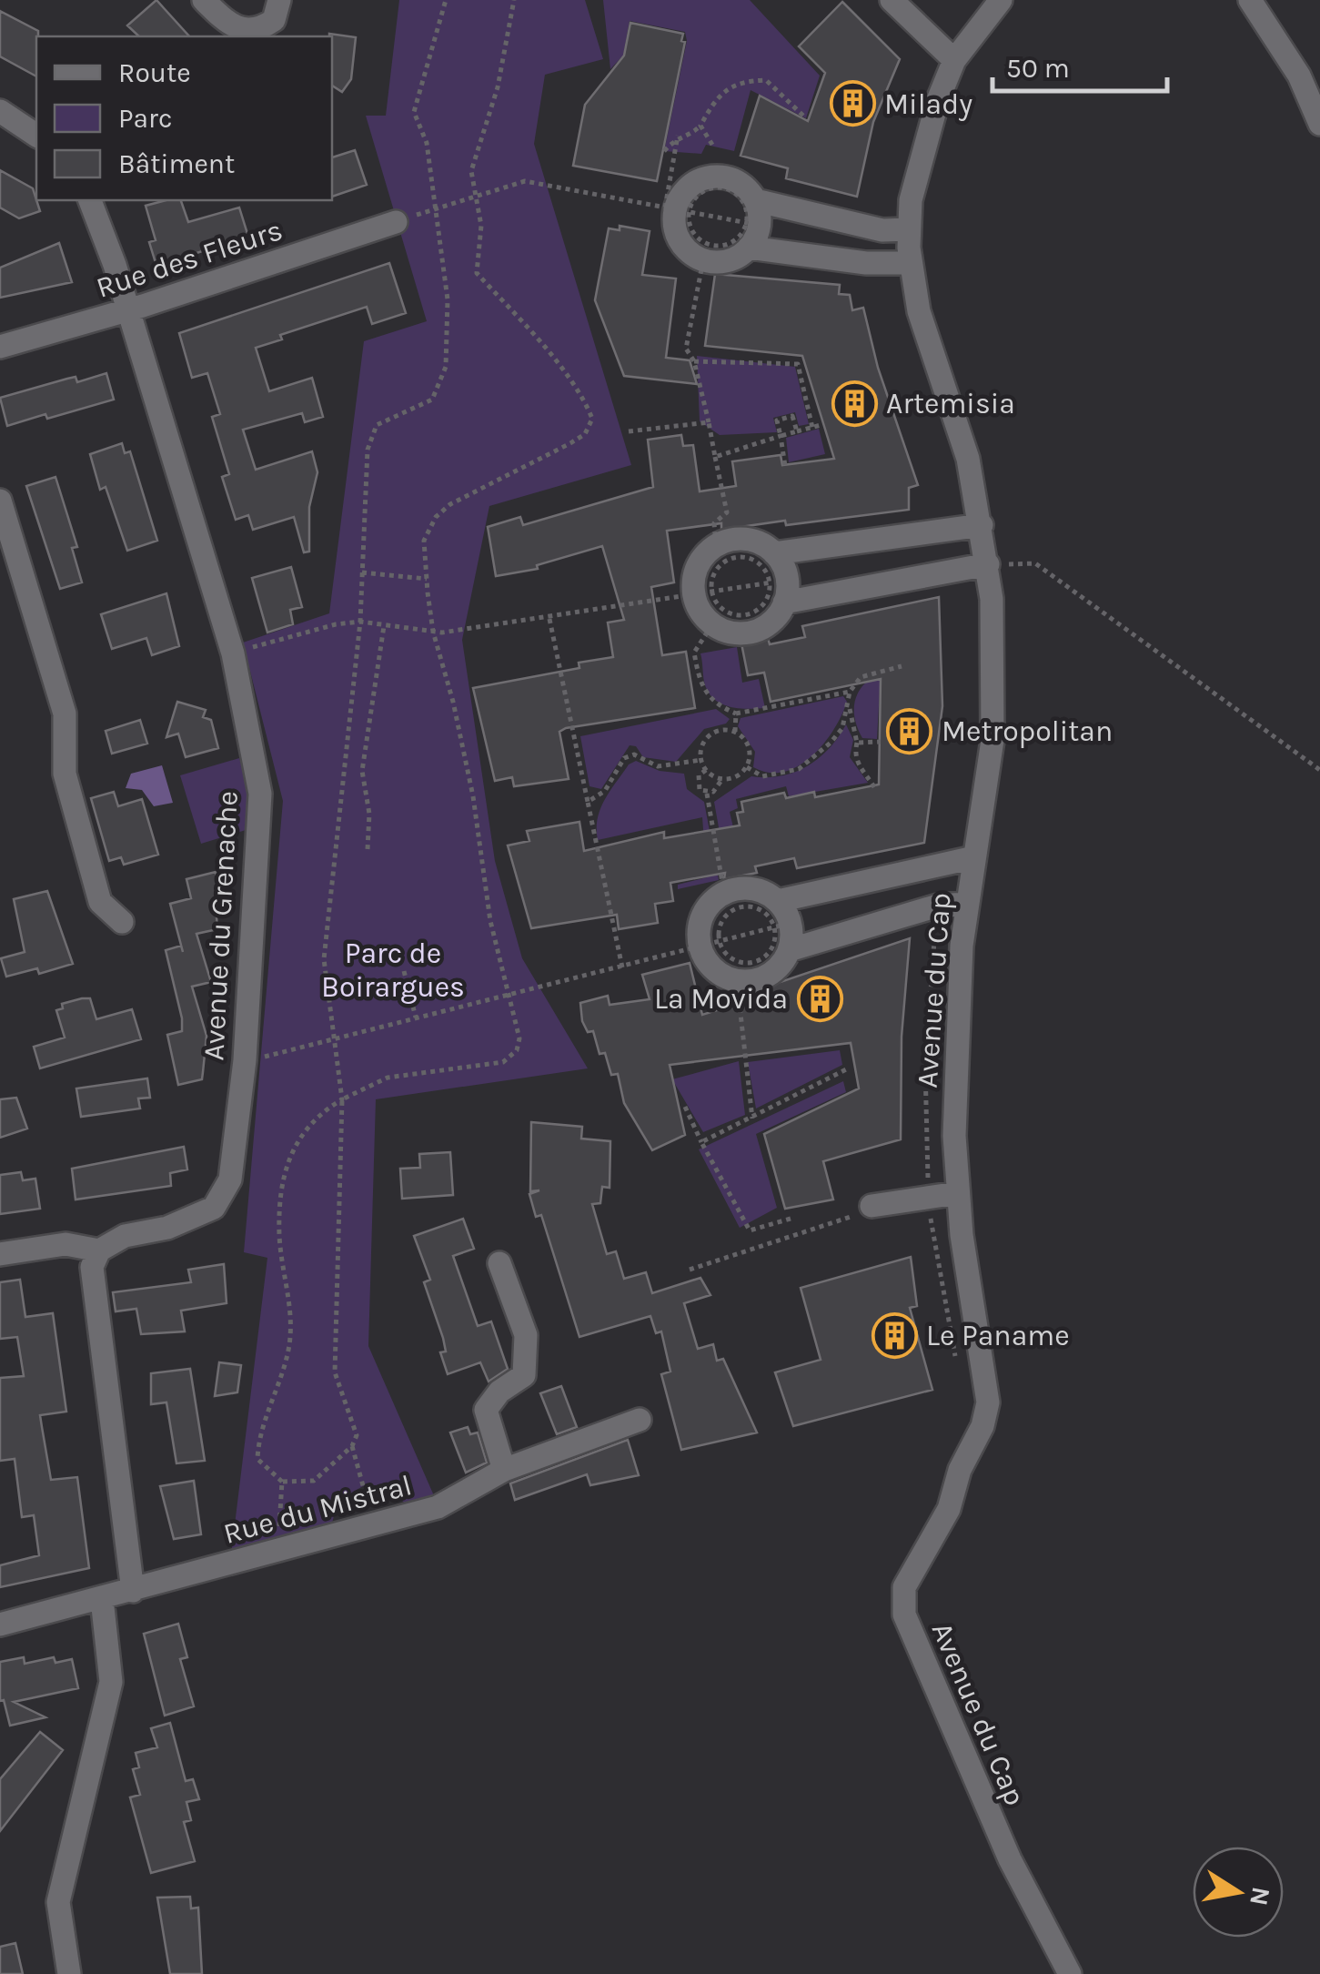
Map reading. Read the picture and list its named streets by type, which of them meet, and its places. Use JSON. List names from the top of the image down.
{
  "streets": {
    "street": [
      "Rue des Fleurs",
      "Avenue du Grenache",
      "Avenue du Cap",
      "Rue du Mistral"
    ]
  },
  "crossings": [
    ["Rue des Fleurs", "Avenue du Grenache"]
  ],
  "parks": ["Parc de Boirargues"],
  "places": {
    "building": [
      "Milady",
      "Artemisia",
      "Metropolitan",
      "La Movida",
      "Le Paname"
    ]
  },
  "legend": ["Route", "Parc", "Bâtiment"],
  "scale_bar": "50 m",
  "north": "right"
}
